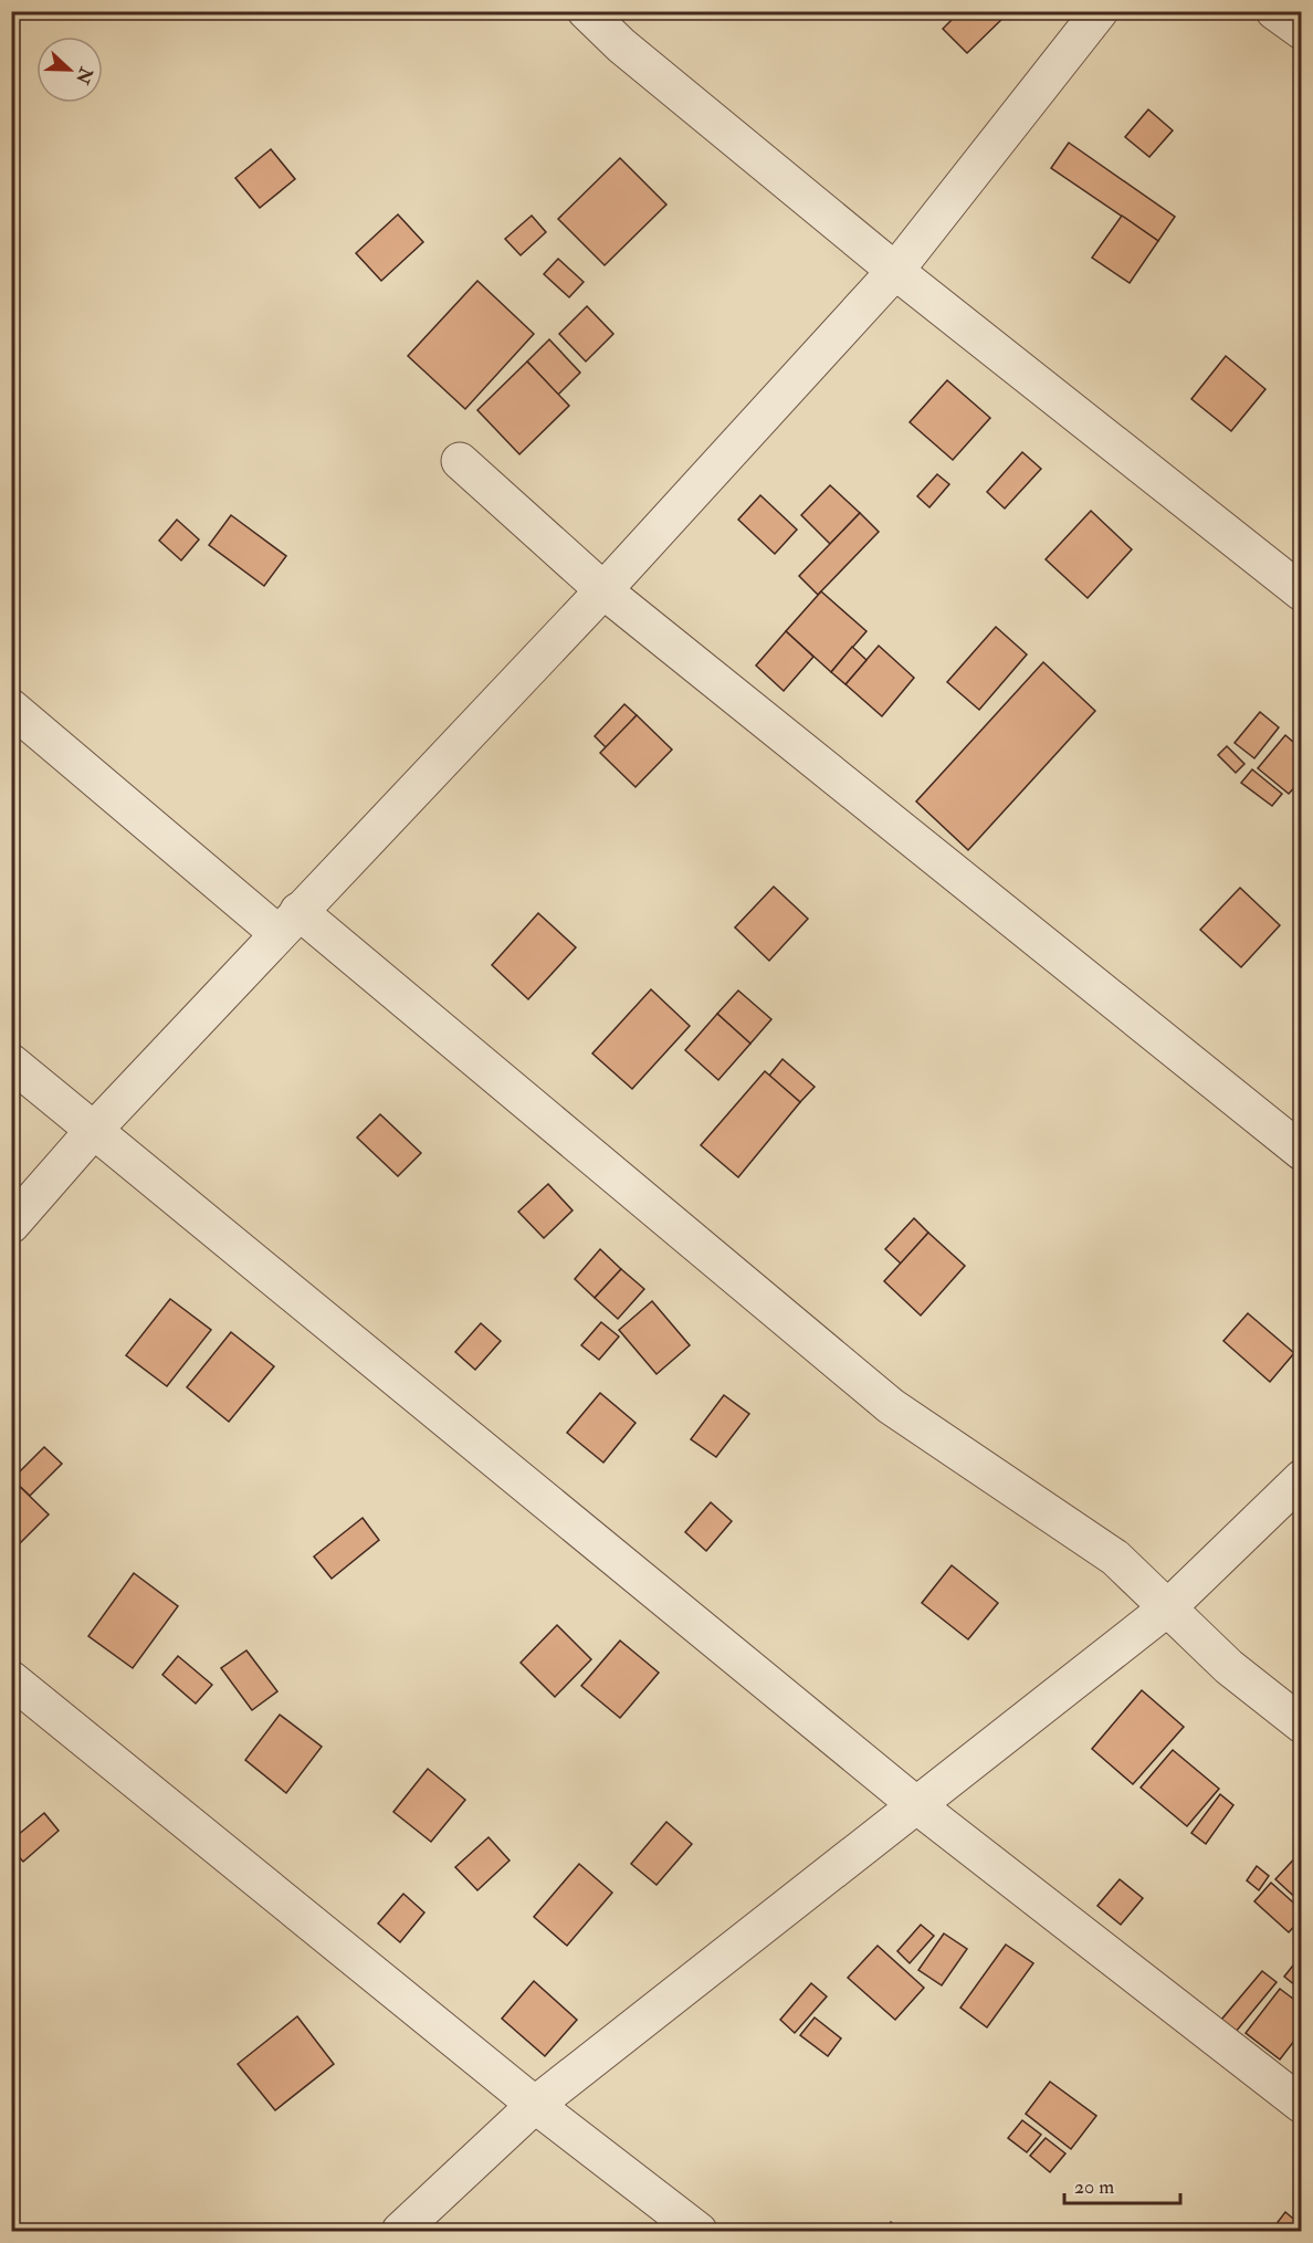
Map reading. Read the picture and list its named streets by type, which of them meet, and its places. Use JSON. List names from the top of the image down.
{
  "scale_bar": "20 m",
  "north": "right"
}
